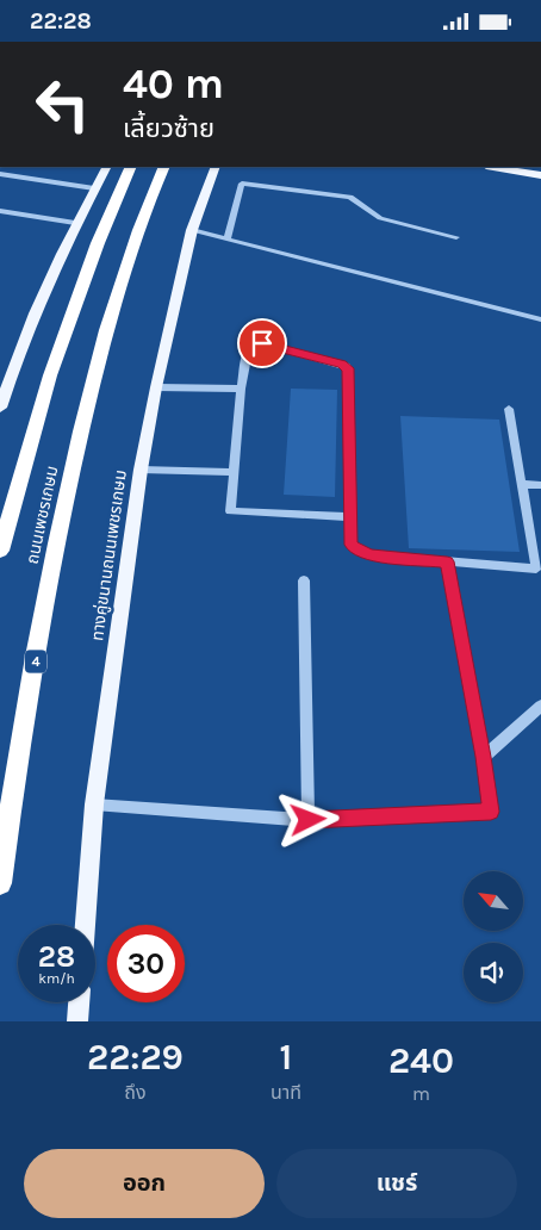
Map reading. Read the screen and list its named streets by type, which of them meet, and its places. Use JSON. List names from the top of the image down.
{
  "streets": {
    "highway": ["ถนนเพชรเกษม", "4"],
    "main road": ["ทางคู่ขนานถนนเพชรเกษม"]
  },
  "north": "top left",
  "page": {
    "status": "22:28",
    "turn": ["40 m", "เลี้ยวซ้าย"],
    "speed": "28 km/h",
    "limit": "30",
    "eta": [
      "22:29",
      "ถึง",
      "1",
      "นาที",
      "240",
      "m"
    ],
    "buttons": ["ออก", "แชร์"]
  }
}
